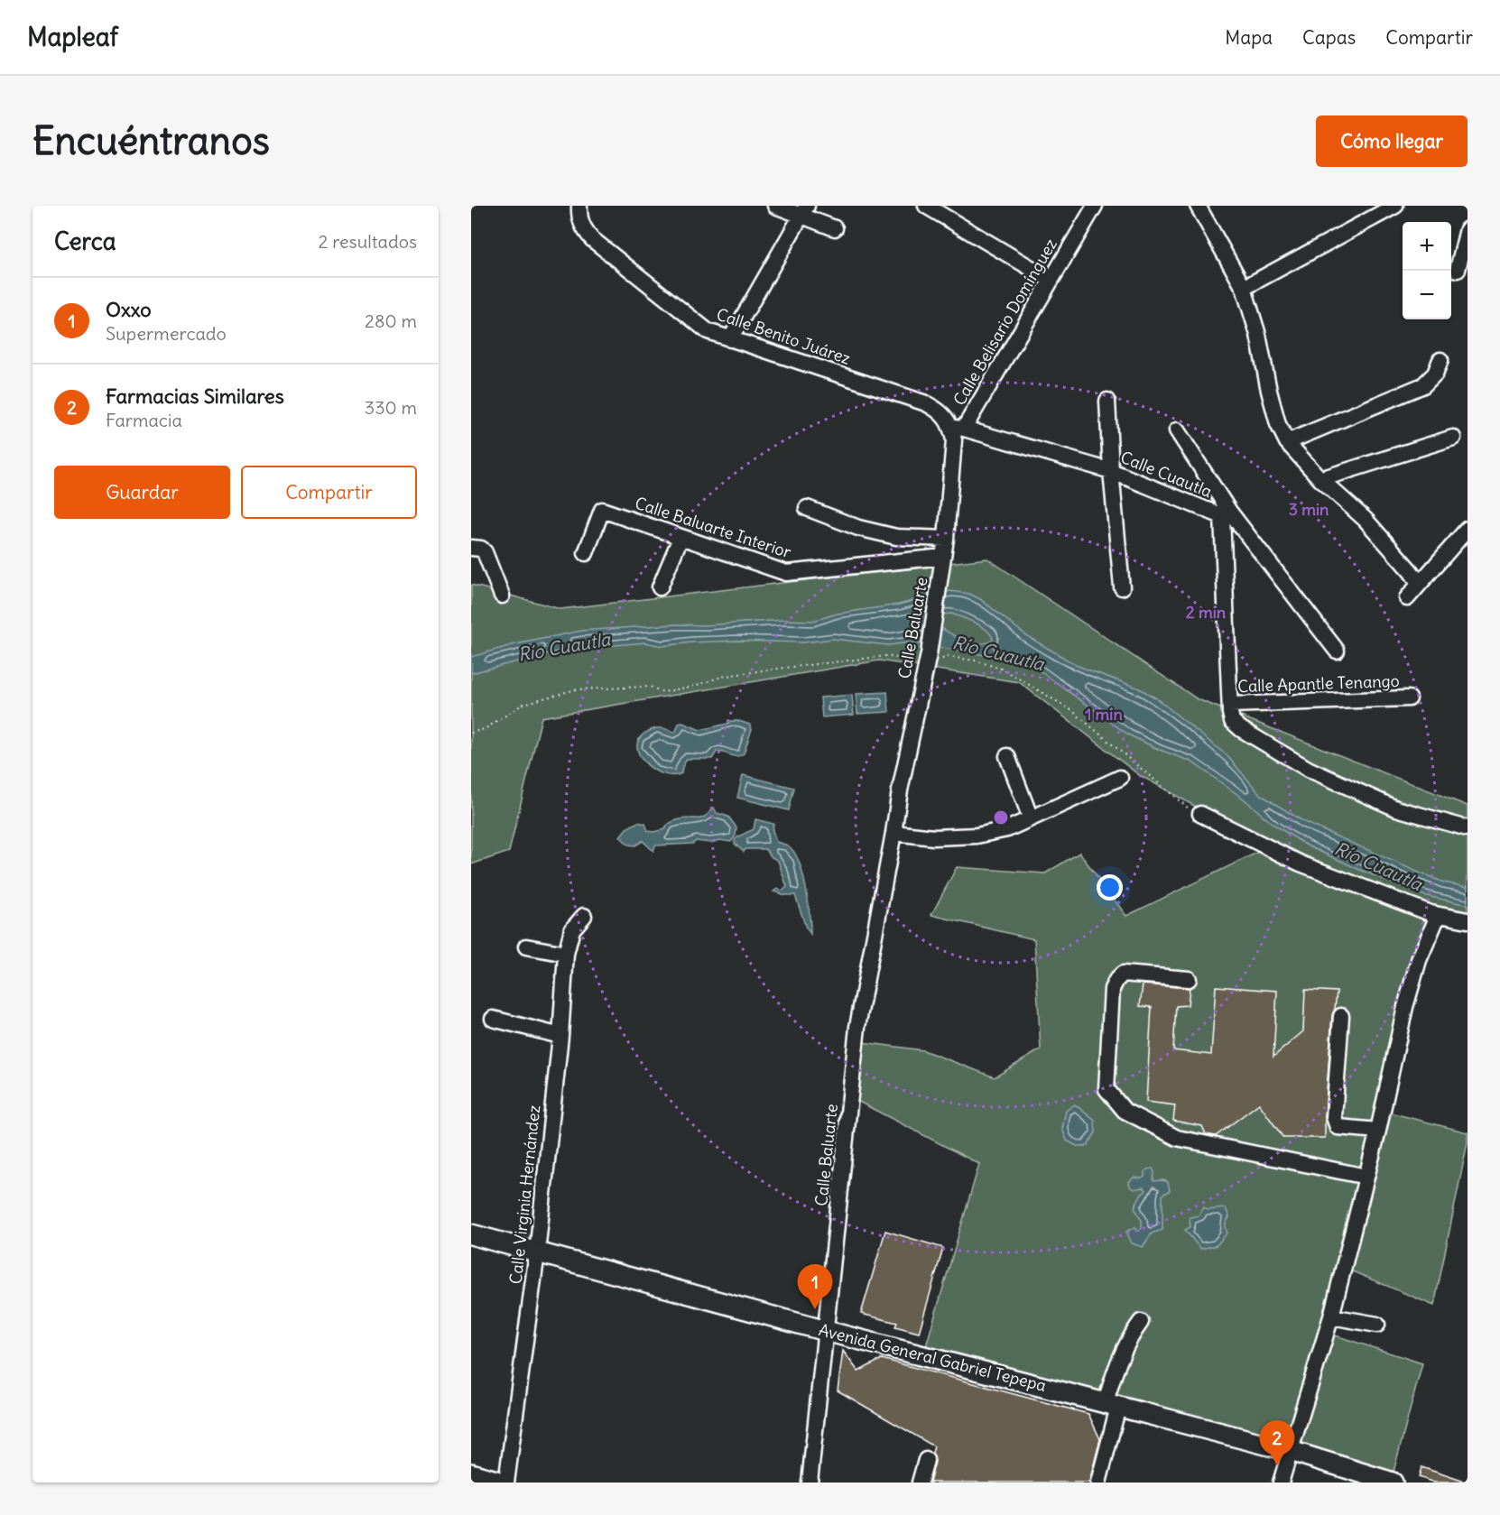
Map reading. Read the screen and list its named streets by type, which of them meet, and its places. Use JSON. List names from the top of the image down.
{
  "streets": {
    "main road": ["Avenida General Gabriel Tepepa"],
    "street": [
      "Calle Belisario Domínguez",
      "Calle Benito Juárez",
      "Calle Cuautla",
      "Calle Baluarte Interior",
      "Calle Baluarte",
      "Calle Apantle Tenango",
      "Calle Virginia Hernández"
    ]
  },
  "crossings": [
    ["Calle Belisario Domínguez", "Calle Benito Juárez"],
    ["Calle Belisario Domínguez", "Calle Cuautla"],
    ["Calle Belisario Domínguez", "Calle Baluarte"],
    ["Calle Benito Juárez", "Calle Cuautla"],
    ["Calle Benito Juárez", "Calle Baluarte"],
    ["Calle Cuautla", "Calle Baluarte"],
    ["Calle Baluarte Interior", "Calle Baluarte"],
    ["Calle Baluarte", "Avenida General Gabriel Tepepa"],
    ["Calle Virginia Hernández", "Avenida General Gabriel Tepepa"]
  ],
  "water": ["Río Cuautla"],
  "page": {
    "header": "Mapleaf",
    "nav": ["Mapa", "Capas", "Compartir"],
    "buttons": [
      "Cómo llegar",
      ["Guardar", "Compartir"]
    ],
    "title": "Encuéntranos",
    "heading": ["Cerca", "2 resultados"],
    "map_buttons": ["+", "−"],
    "list": [
      {
        "mark": "1",
        "name": "Oxxo",
        "note": "Supermercado",
        "value": "280 m"
      },
      {
        "mark": "2",
        "name": "Farmacias Similares",
        "note": "Farmacia",
        "value": "330 m"
      }
    ],
    "pins": ["1", "2"]
  },
  "rings": ["3 min", "2 min", "1 min"]
}
